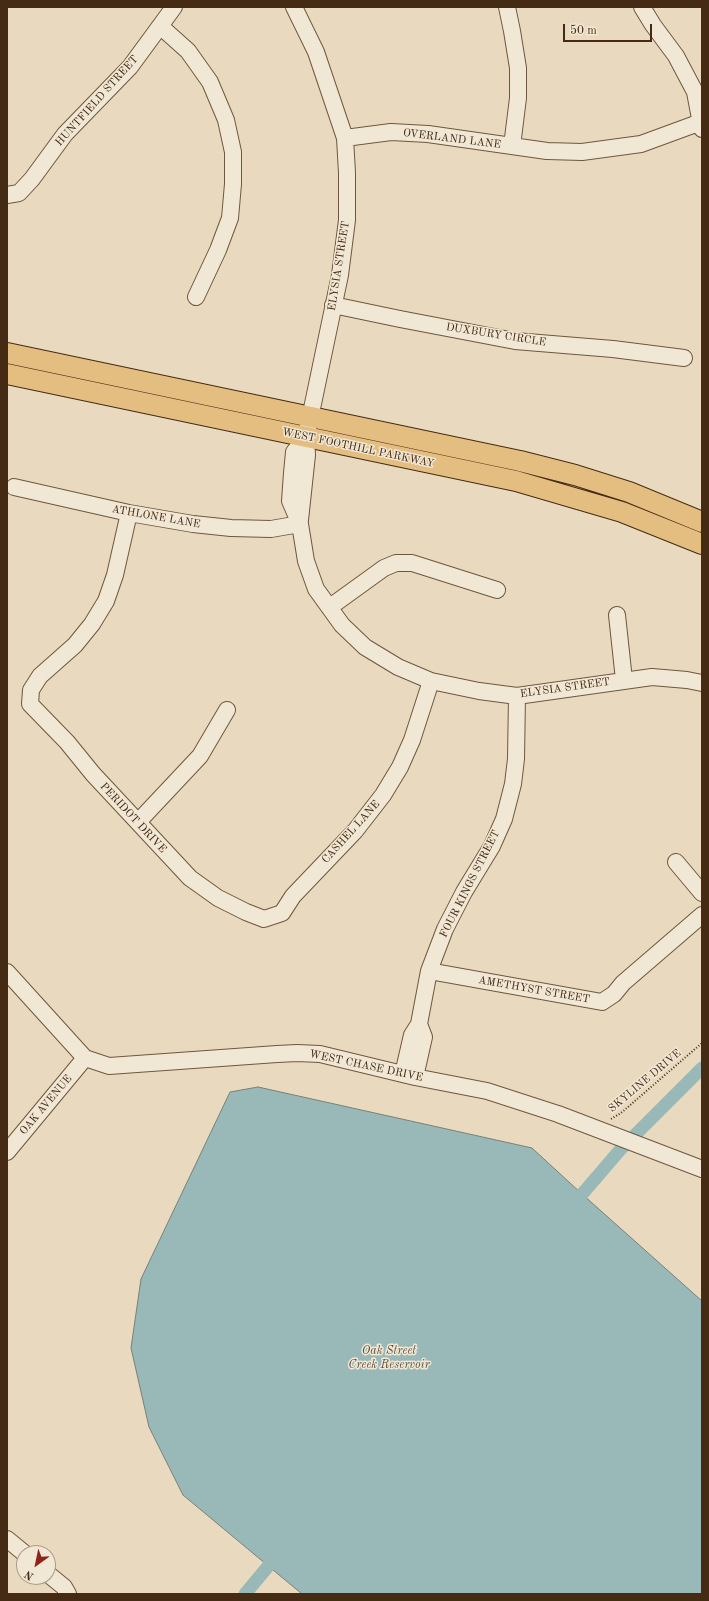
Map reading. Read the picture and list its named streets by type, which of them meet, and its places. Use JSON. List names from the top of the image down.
{
  "streets": {
    "main road": ["WEST FOOTHILL PARKWAY"],
    "street": [
      "HUNTFIELD STREET",
      "OVERLAND LANE",
      "ELYSIA STREET",
      "DUXBURY CIRCLE",
      "ATHLONE LANE",
      "PERIDOT DRIVE",
      "CASHEL LANE",
      "FOUR KINGS STREET",
      "AMETHYST STREET",
      "WEST CHASE DRIVE",
      "OAK AVENUE"
    ],
    "path": ["SKYLINE DRIVE"]
  },
  "crossings": [
    ["OVERLAND LANE", "ELYSIA STREET"],
    ["ELYSIA STREET", "DUXBURY CIRCLE"],
    ["ELYSIA STREET", "WEST FOOTHILL PARKWAY"],
    ["ELYSIA STREET", "ATHLONE LANE"],
    ["ELYSIA STREET", "CASHEL LANE"],
    ["ELYSIA STREET", "FOUR KINGS STREET"],
    ["ATHLONE LANE", "PERIDOT DRIVE"],
    ["PERIDOT DRIVE", "CASHEL LANE"],
    ["FOUR KINGS STREET", "AMETHYST STREET"],
    ["FOUR KINGS STREET", "WEST CHASE DRIVE"],
    ["WEST CHASE DRIVE", "SKYLINE DRIVE"],
    ["WEST CHASE DRIVE", "OAK AVENUE"]
  ],
  "water": ["Oak Street Creek Reservoir"],
  "scale_bar": "50 m",
  "north": "bottom left"
}
